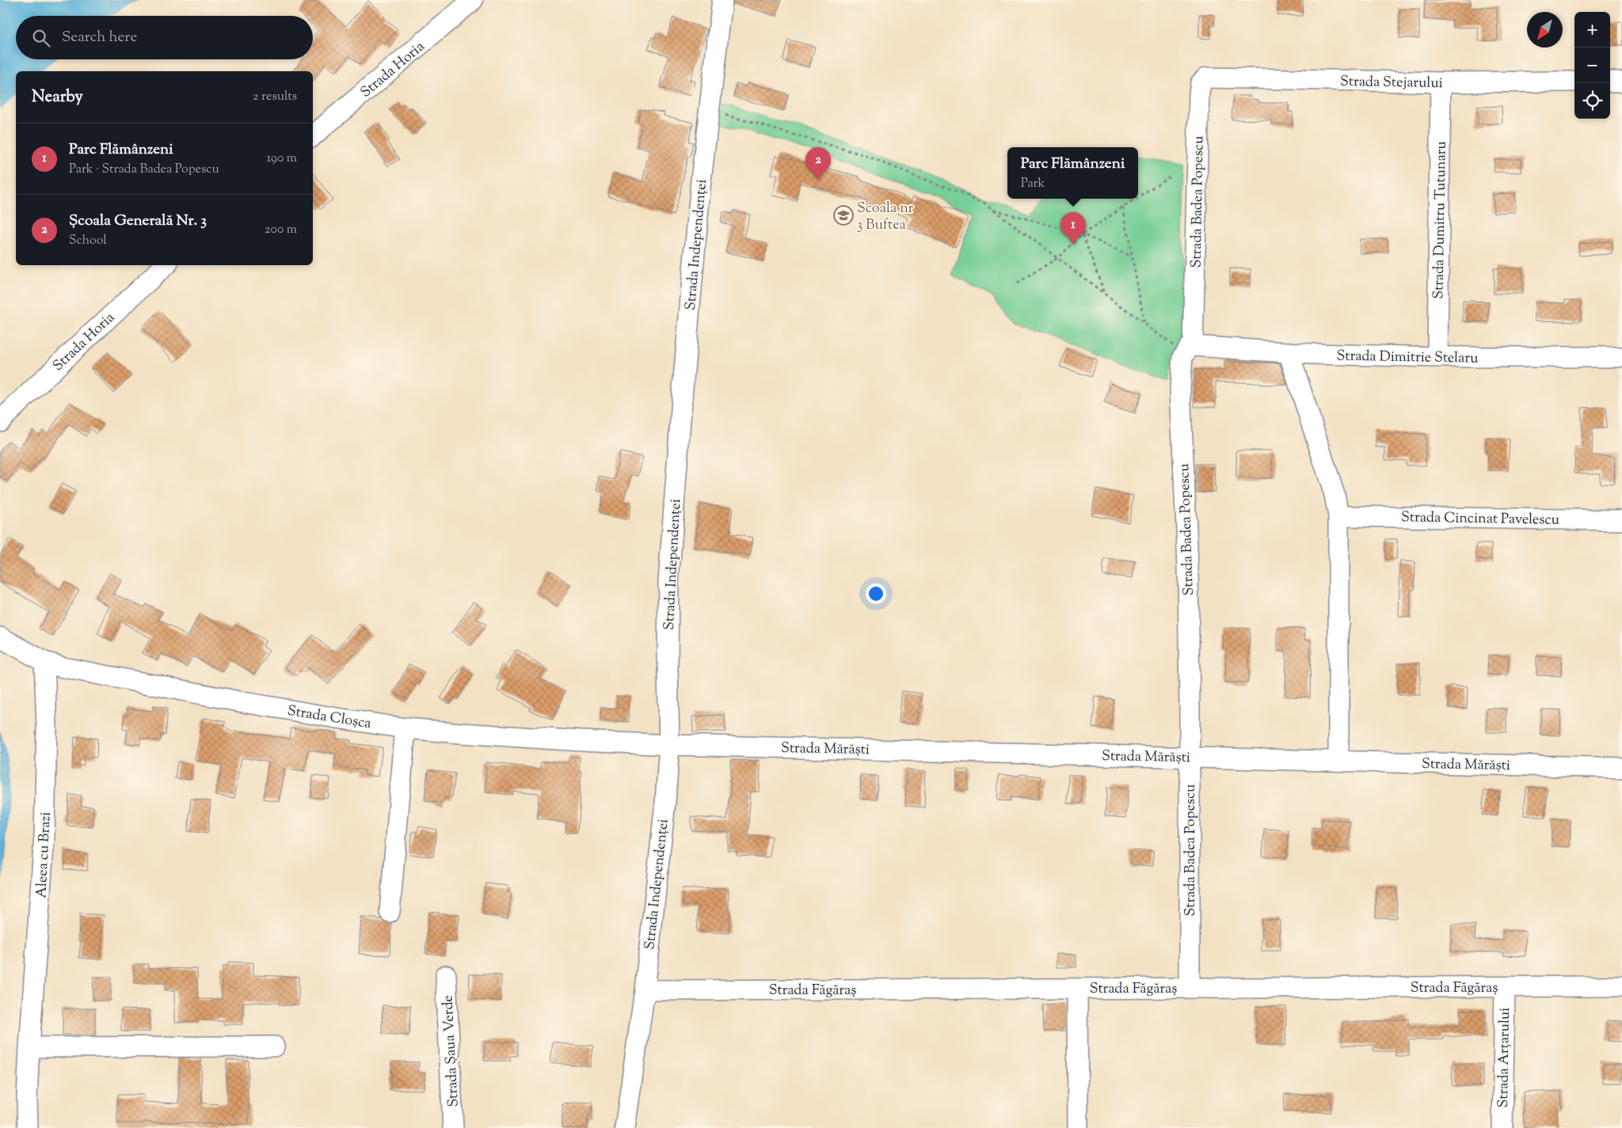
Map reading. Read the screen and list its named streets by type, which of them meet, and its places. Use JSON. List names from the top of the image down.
{
  "streets": {
    "street": [
      "Strada Horia",
      "Strada Stejarului",
      "Strada Badea Popescu",
      "Strada Dumitru Tutunaru",
      "Strada Independenței",
      "Strada Dimitrie Stelaru",
      "Strada Cincinat Pavelescu",
      "Strada Cloșca",
      "Strada Mărăști",
      "Aleea cu Brazi",
      "Strada Făgăraș",
      "Strada Șaua Verde",
      "Strada Arțarului"
    ]
  },
  "crossings": [
    ["Strada Stejarului", "Strada Badea Popescu"],
    ["Strada Stejarului", "Strada Dumitru Tutunaru"],
    ["Strada Badea Popescu", "Strada Dimitrie Stelaru"],
    ["Strada Badea Popescu", "Strada Mărăști"],
    ["Strada Badea Popescu", "Strada Făgăraș"],
    ["Strada Dumitru Tutunaru", "Strada Dimitrie Stelaru"],
    ["Strada Independenței", "Strada Cloșca"],
    ["Strada Independenței", "Strada Mărăști"],
    ["Strada Independenței", "Strada Făgăraș"],
    ["Strada Cloșca", "Strada Mărăști"],
    ["Strada Cloșca", "Aleea cu Brazi"],
    ["Strada Făgăraș", "Strada Arțarului"]
  ],
  "places": {
    "school or university": ["Scoala nr 3 Buftea"]
  },
  "north": "bottom left",
  "page": {
    "map_buttons": ["+", "−"],
    "search": "Search here",
    "heading": ["Nearby", "2 results"],
    "list": [
      {
        "mark": "1",
        "name": "Parc Flămânzeni",
        "note": "Park · Strada Badea Popescu",
        "value": "190 m"
      },
      {
        "mark": "2",
        "name": "Școala Generală Nr. 3",
        "note": "School",
        "value": "200 m"
      }
    ],
    "popup": ["Parc Flămânzeni", "Park"],
    "pins": ["2", "1"]
  }
}
